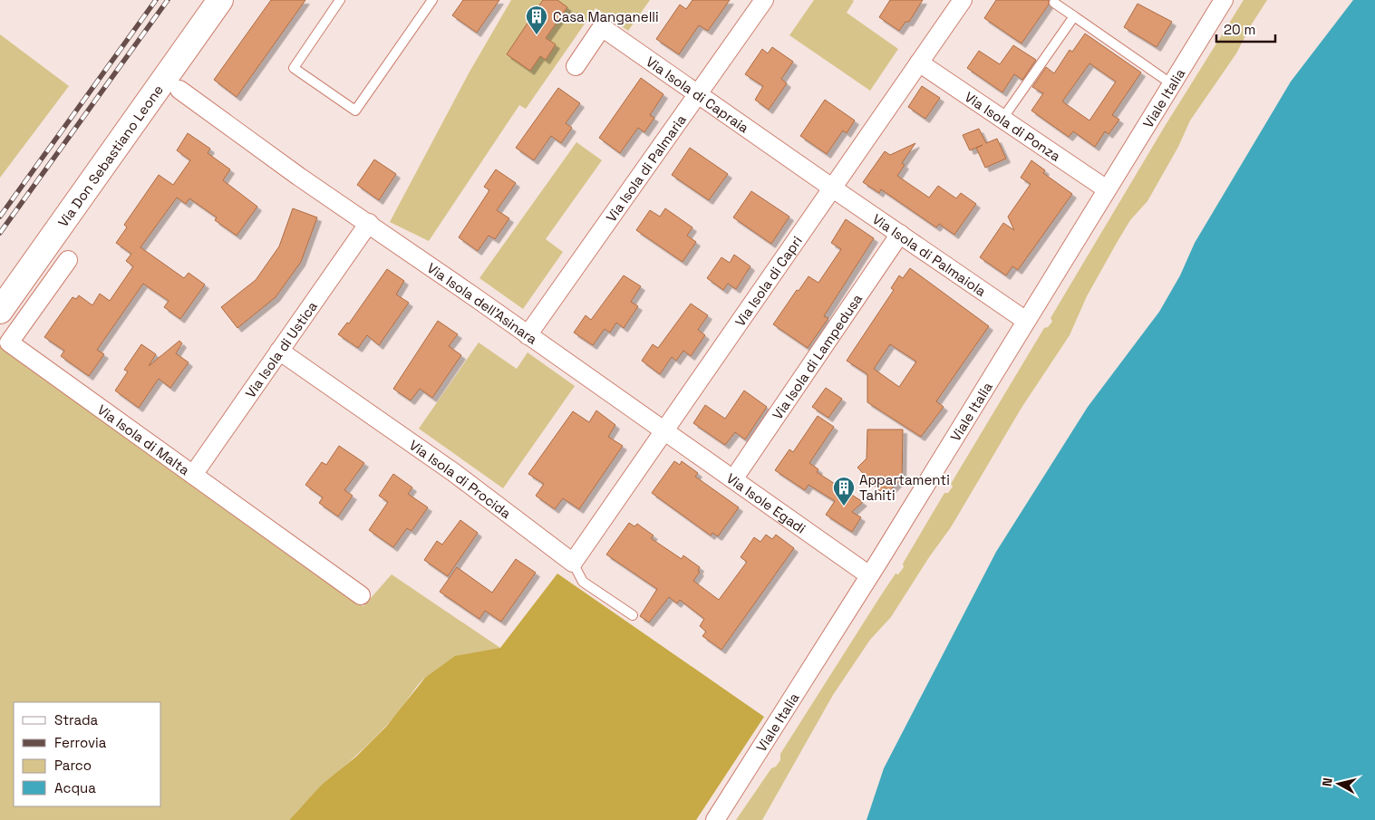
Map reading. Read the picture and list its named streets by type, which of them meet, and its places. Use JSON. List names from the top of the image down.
{
  "streets": {
    "street": [
      "Via Isola di Capraia",
      "Viale Italia",
      "Via Isola di Ponza",
      "Via Don Sebastiano Leone",
      "Via Isola di Palmaria",
      "Via Isola di Palmaiola",
      "Via Isola di Capri",
      "Via Isola dell'Asinara",
      "Via Isola di Ustica",
      "Via Isola di Lampedusa",
      "Via Isola di Malta",
      "Via Isola di Procida",
      "Via Isole Egadi"
    ]
  },
  "crossings": [
    ["Via Isola di Capraia", "Via Isola di Palmaria"],
    ["Via Isola di Capraia", "Via Isola di Palmaiola"],
    ["Via Isola di Capraia", "Via Isola di Capri"],
    ["Viale Italia", "Via Isola di Ponza"],
    ["Viale Italia", "Via Isola di Palmaiola"],
    ["Viale Italia", "Via Isole Egadi"],
    ["Via Isola di Ponza", "Via Isola di Capri"],
    ["Via Isola di Palmaria", "Via Isola dell'Asinara"],
    ["Via Isola di Palmaiola", "Via Isola di Capri"],
    ["Via Isola di Palmaiola", "Via Isola di Lampedusa"],
    ["Via Isola di Capri", "Via Isola dell'Asinara"],
    ["Via Isola di Capri", "Via Isola di Procida"],
    ["Via Isola di Capri", "Via Isole Egadi"],
    ["Via Isola dell'Asinara", "Via Isola di Ustica"],
    ["Via Isola dell'Asinara", "Via Isole Egadi"],
    ["Via Isola di Ustica", "Via Isola di Malta"],
    ["Via Isola di Ustica", "Via Isola di Procida"],
    ["Via Isola di Lampedusa", "Via Isole Egadi"]
  ],
  "places": {
    "building": ["Casa Manganelli", "Appartamenti Tahiti"]
  },
  "legend": [
    "Strada",
    "Ferrovia",
    "Parco",
    "Acqua"
  ],
  "scale_bar": "20 m",
  "north": "left"
}
